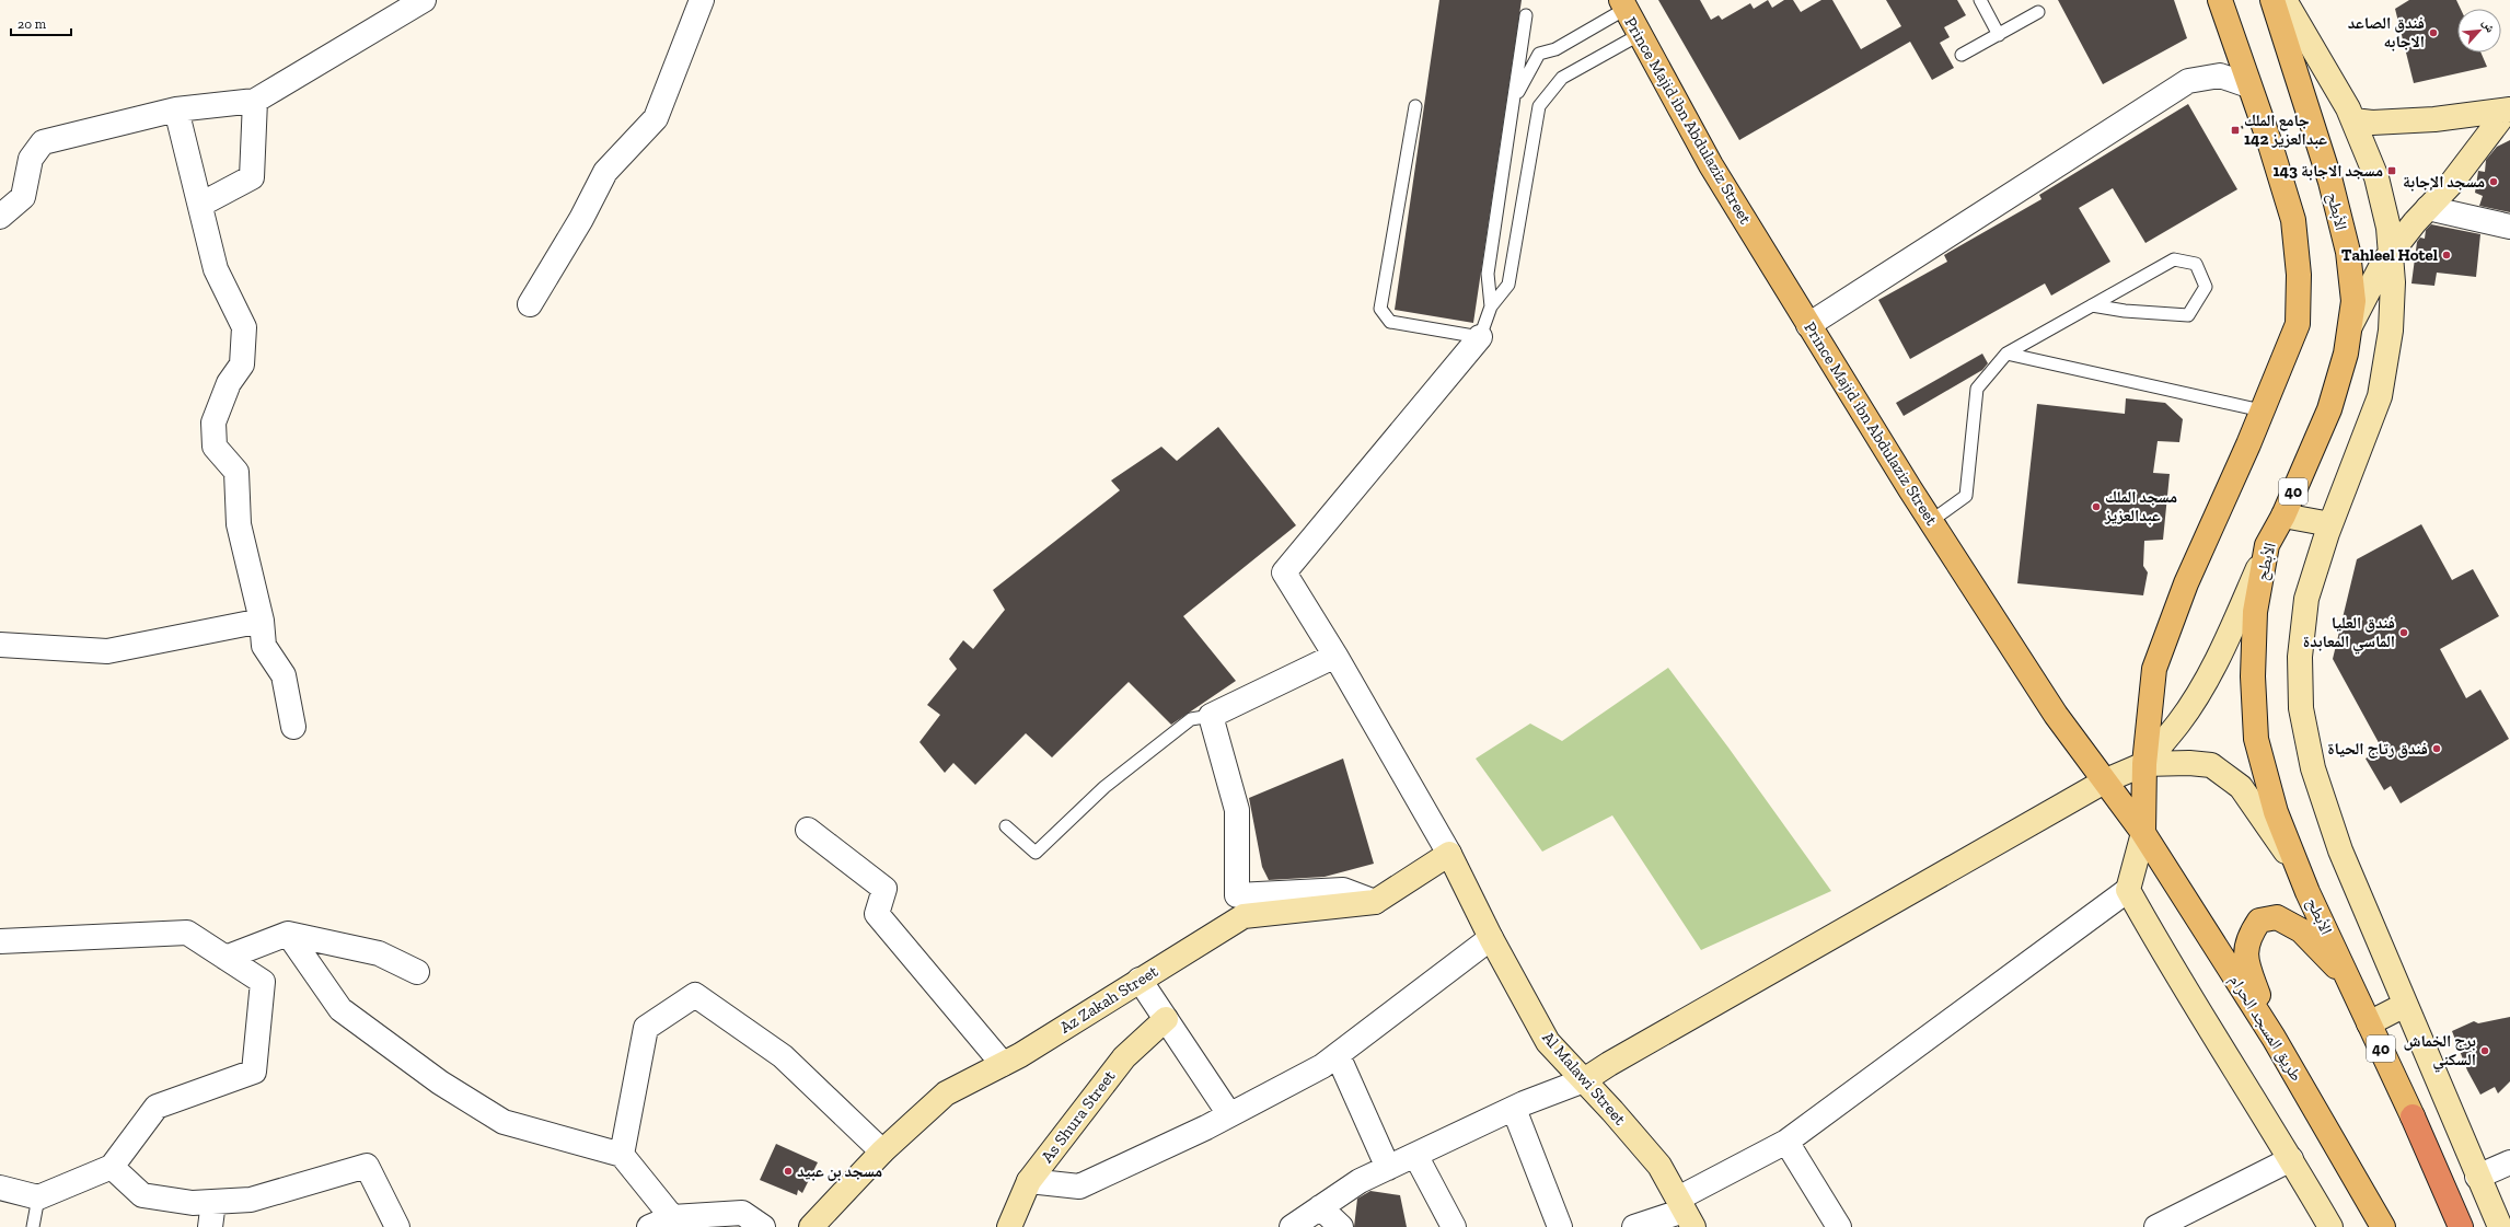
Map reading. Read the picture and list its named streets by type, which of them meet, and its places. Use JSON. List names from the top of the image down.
{
  "streets": {
    "main road": [
      "Prince Majid ibn Abdulaziz Street",
      "الأبطح",
      "40",
      "طريق المسجد الحرام"
    ],
    "street": ["Az Zakah Street", "Al Malawi Street", "As Shura Street"]
  },
  "crossings": [
    ["Prince Majid ibn Abdulaziz Street", "طريق المسجد الحرام"],
    ["Az Zakah Street", "Al Malawi Street"]
  ],
  "places": {
    "other": [
      "فندق الصاعد الاجابه",
      "مسجد الإجابة",
      "Tahleel Hotel",
      "مسجد الملك عبدالعزيز",
      "فندق العليا الماسي المعابدة",
      "فندق رتاج الحياة",
      "برج الخماش السكني",
      "مسجد بن عبيد"
    ],
    "transit": ["جامع الملك عبدالعزيز 142", "مسجد الاجابة 143"]
  },
  "scale_bar": "20 m",
  "north": "top right"
}
